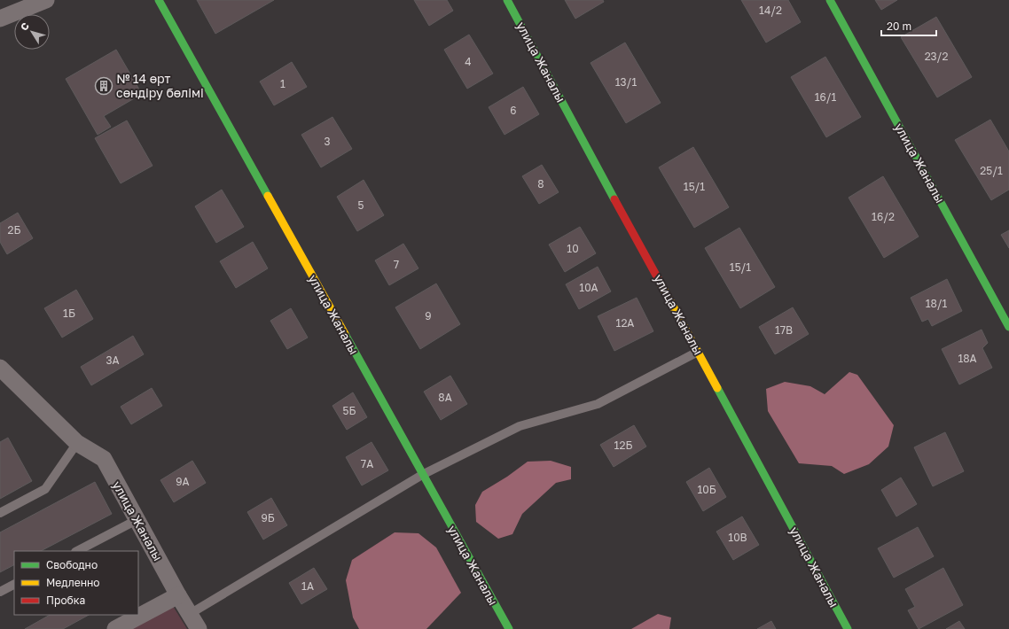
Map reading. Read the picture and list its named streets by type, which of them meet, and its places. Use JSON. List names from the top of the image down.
{
  "streets": {
    "street": ["улица Жаналы"]
  },
  "places": {
    "building": ["№ 14 өрт сөндіру бөлімі"]
  },
  "house_numbers": [
    "14/2",
    "23/2",
    "4",
    "13/1",
    "1",
    "16/1",
    "6",
    "3",
    "25/1",
    "8",
    "15/1",
    "5",
    "16/2",
    "2Б",
    "10",
    "7",
    "15/1",
    "10А",
    "18/1",
    "1Б",
    "9",
    "12А",
    "17В",
    "18А",
    "3А",
    "8А",
    "5Б",
    "12Б",
    "7А",
    "9А",
    "10Б",
    "9Б",
    "10В",
    "1А"
  ],
  "legend": ["Свободно", "Медленно", "Пробка"],
  "scale_bar": "20 m",
  "north": "top left"
}
